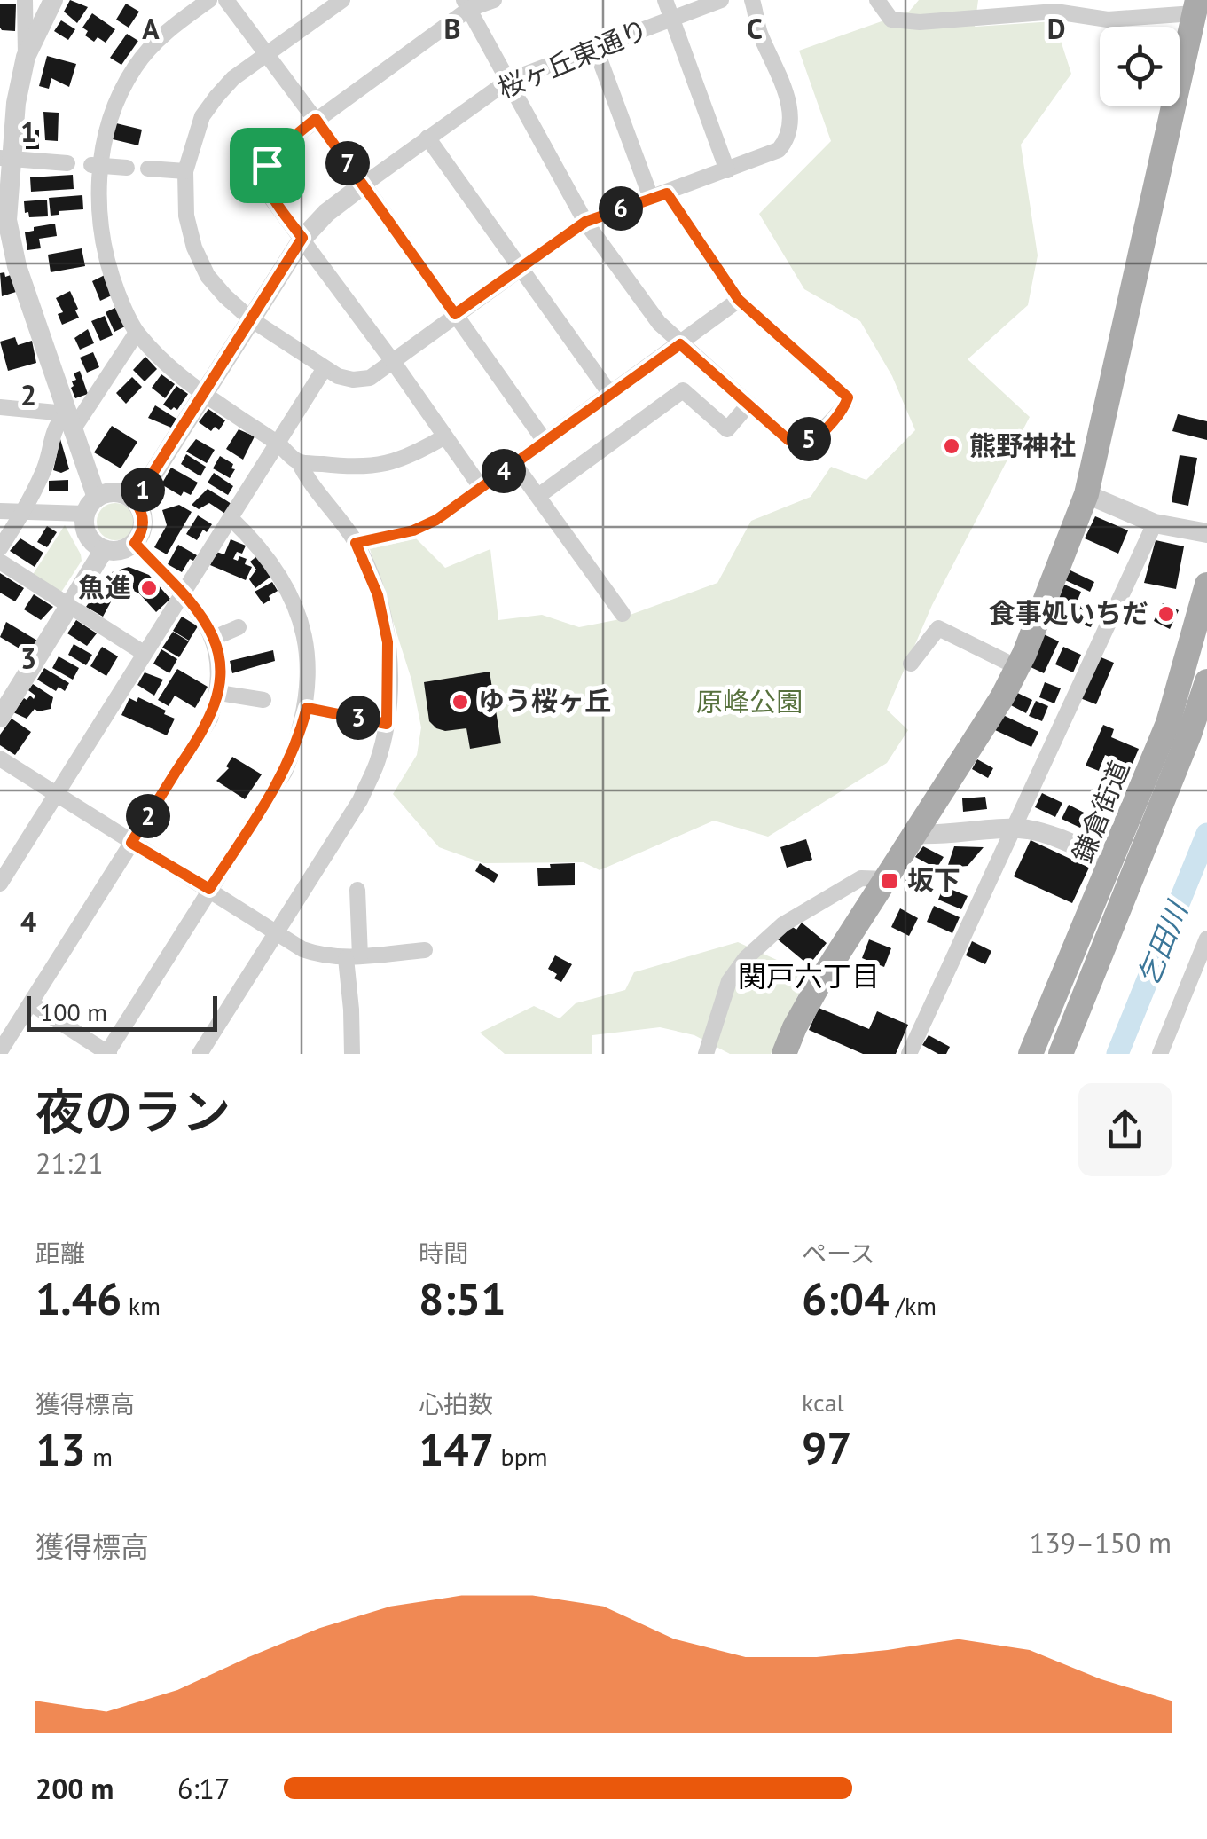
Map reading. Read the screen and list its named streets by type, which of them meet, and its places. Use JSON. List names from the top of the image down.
{
  "streets": {
    "main road": ["鎌倉街道"],
    "street": ["桜ヶ丘東通り"]
  },
  "districts": ["関戸六丁目"],
  "water": ["乞田川"],
  "parks": ["原峰公園"],
  "places": {
    "other": [
      "熊野神社",
      "魚進",
      "食事処いちだ",
      "ゆう桜ヶ丘"
    ],
    "transit": ["坂下"]
  },
  "scale_bar": "100 m",
  "page": {
    "pins": [
      "7",
      "6",
      "5",
      "4",
      "1",
      "3",
      "2"
    ],
    "scale": "100 m",
    "heading": ["夜のラン", "21:21"],
    "stats": [
      ["距離", "1.46 km"],
      ["時間", "8:51"],
      ["ペース", "6:04 /km"],
      ["獲得標高", "13 m"],
      ["心拍数", "147 bpm"],
      ["kcal", "97"]
    ],
    "chart": ["獲得標高", "139–150 m"],
    "list": [
      {
        "name": "200 m",
        "note": "6:17"
      }
    ]
  },
  "grid": {
    "columns": [
      "A",
      "B",
      "C",
      "D"
    ],
    "rows": [
      "1",
      "2",
      "3",
      "4"
    ]
  }
}
